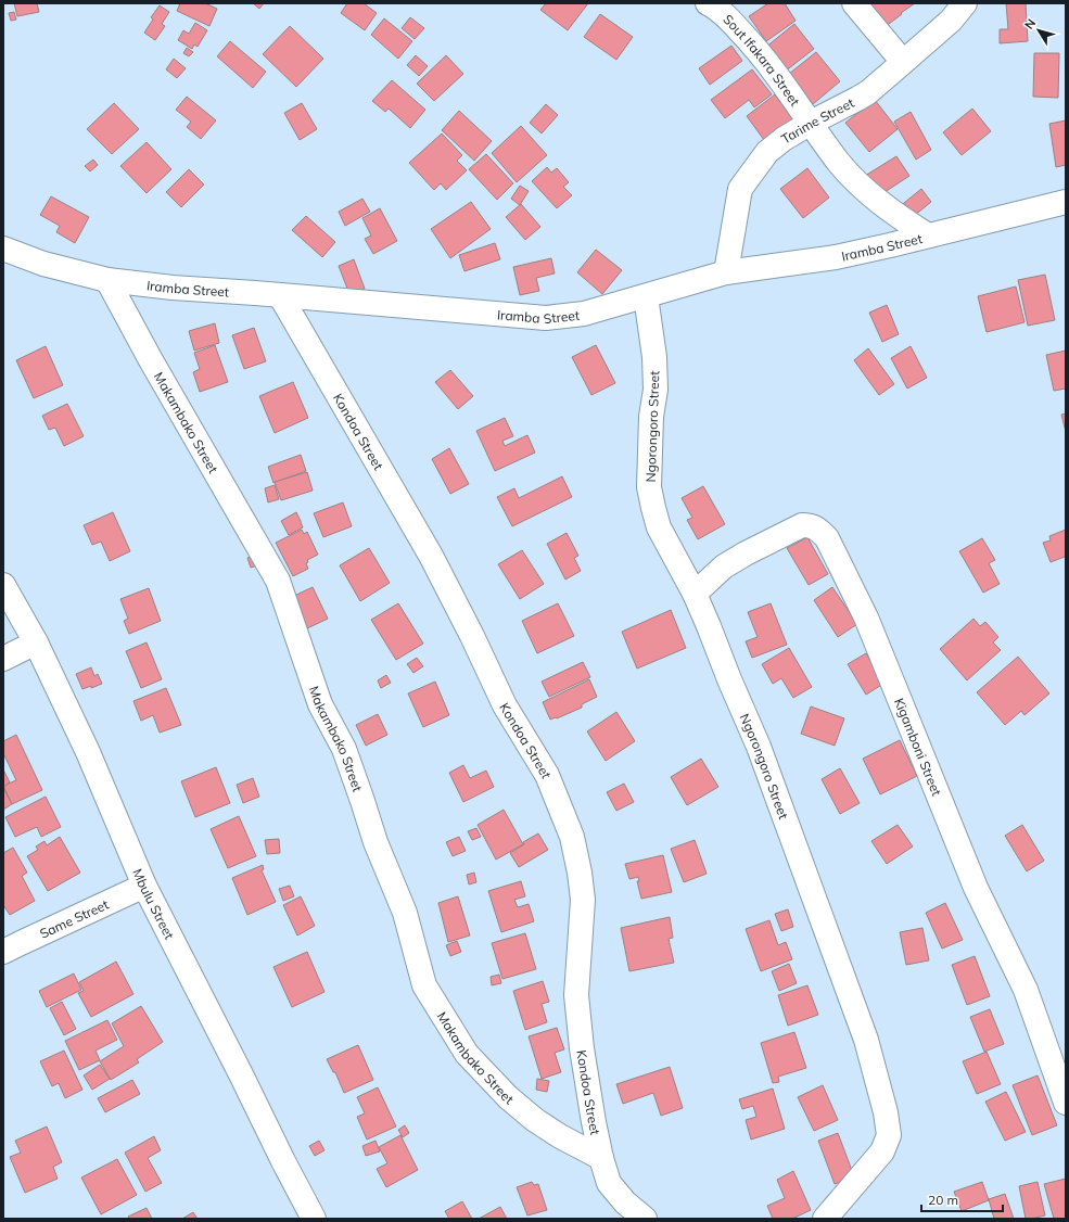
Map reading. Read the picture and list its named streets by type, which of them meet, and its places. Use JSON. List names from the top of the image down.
{
  "streets": {
    "street": [
      "Sout Ifakara Street",
      "Tarime Street",
      "Iramba Street",
      "Makambako Street",
      "Ngorongoro Street",
      "Kondoa Street",
      "Kigamboni Street",
      "Mbulu Street",
      "Same Street"
    ]
  },
  "crossings": [
    ["Sout Ifakara Street", "Tarime Street"],
    ["Sout Ifakara Street", "Iramba Street"],
    ["Tarime Street", "Iramba Street"],
    ["Iramba Street", "Makambako Street"],
    ["Iramba Street", "Ngorongoro Street"],
    ["Iramba Street", "Kondoa Street"],
    ["Makambako Street", "Kondoa Street"],
    ["Ngorongoro Street", "Kigamboni Street"],
    ["Mbulu Street", "Same Street"]
  ],
  "scale_bar": "20 m",
  "north": "top left"
}
